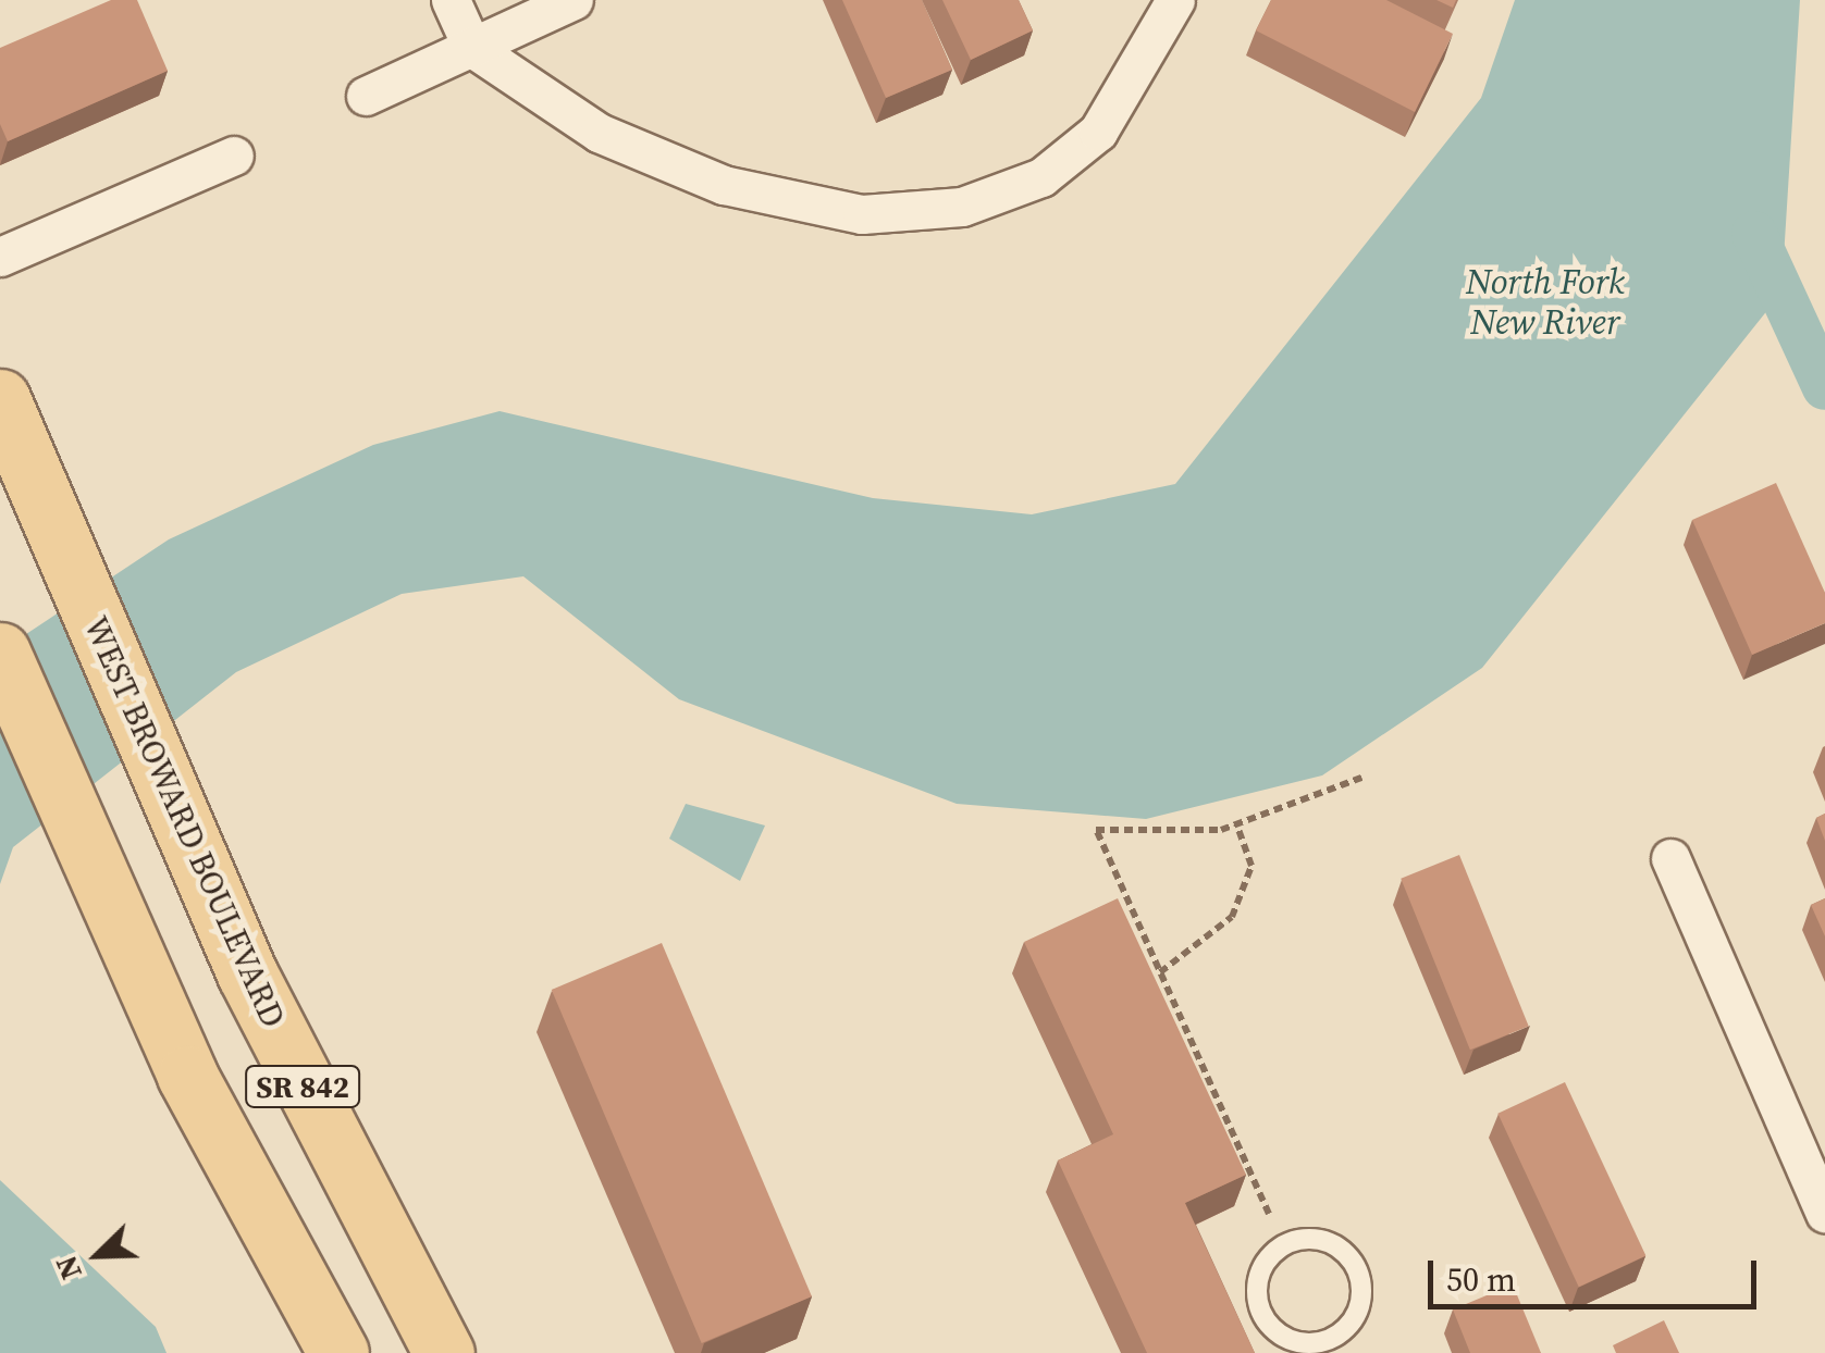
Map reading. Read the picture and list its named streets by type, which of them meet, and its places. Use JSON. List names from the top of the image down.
{
  "streets": {
    "main road": ["WEST BROWARD BOULEVARD", "SR 842"]
  },
  "water": ["North Fork New River"],
  "scale_bar": "50 m",
  "north": "bottom left"
}
